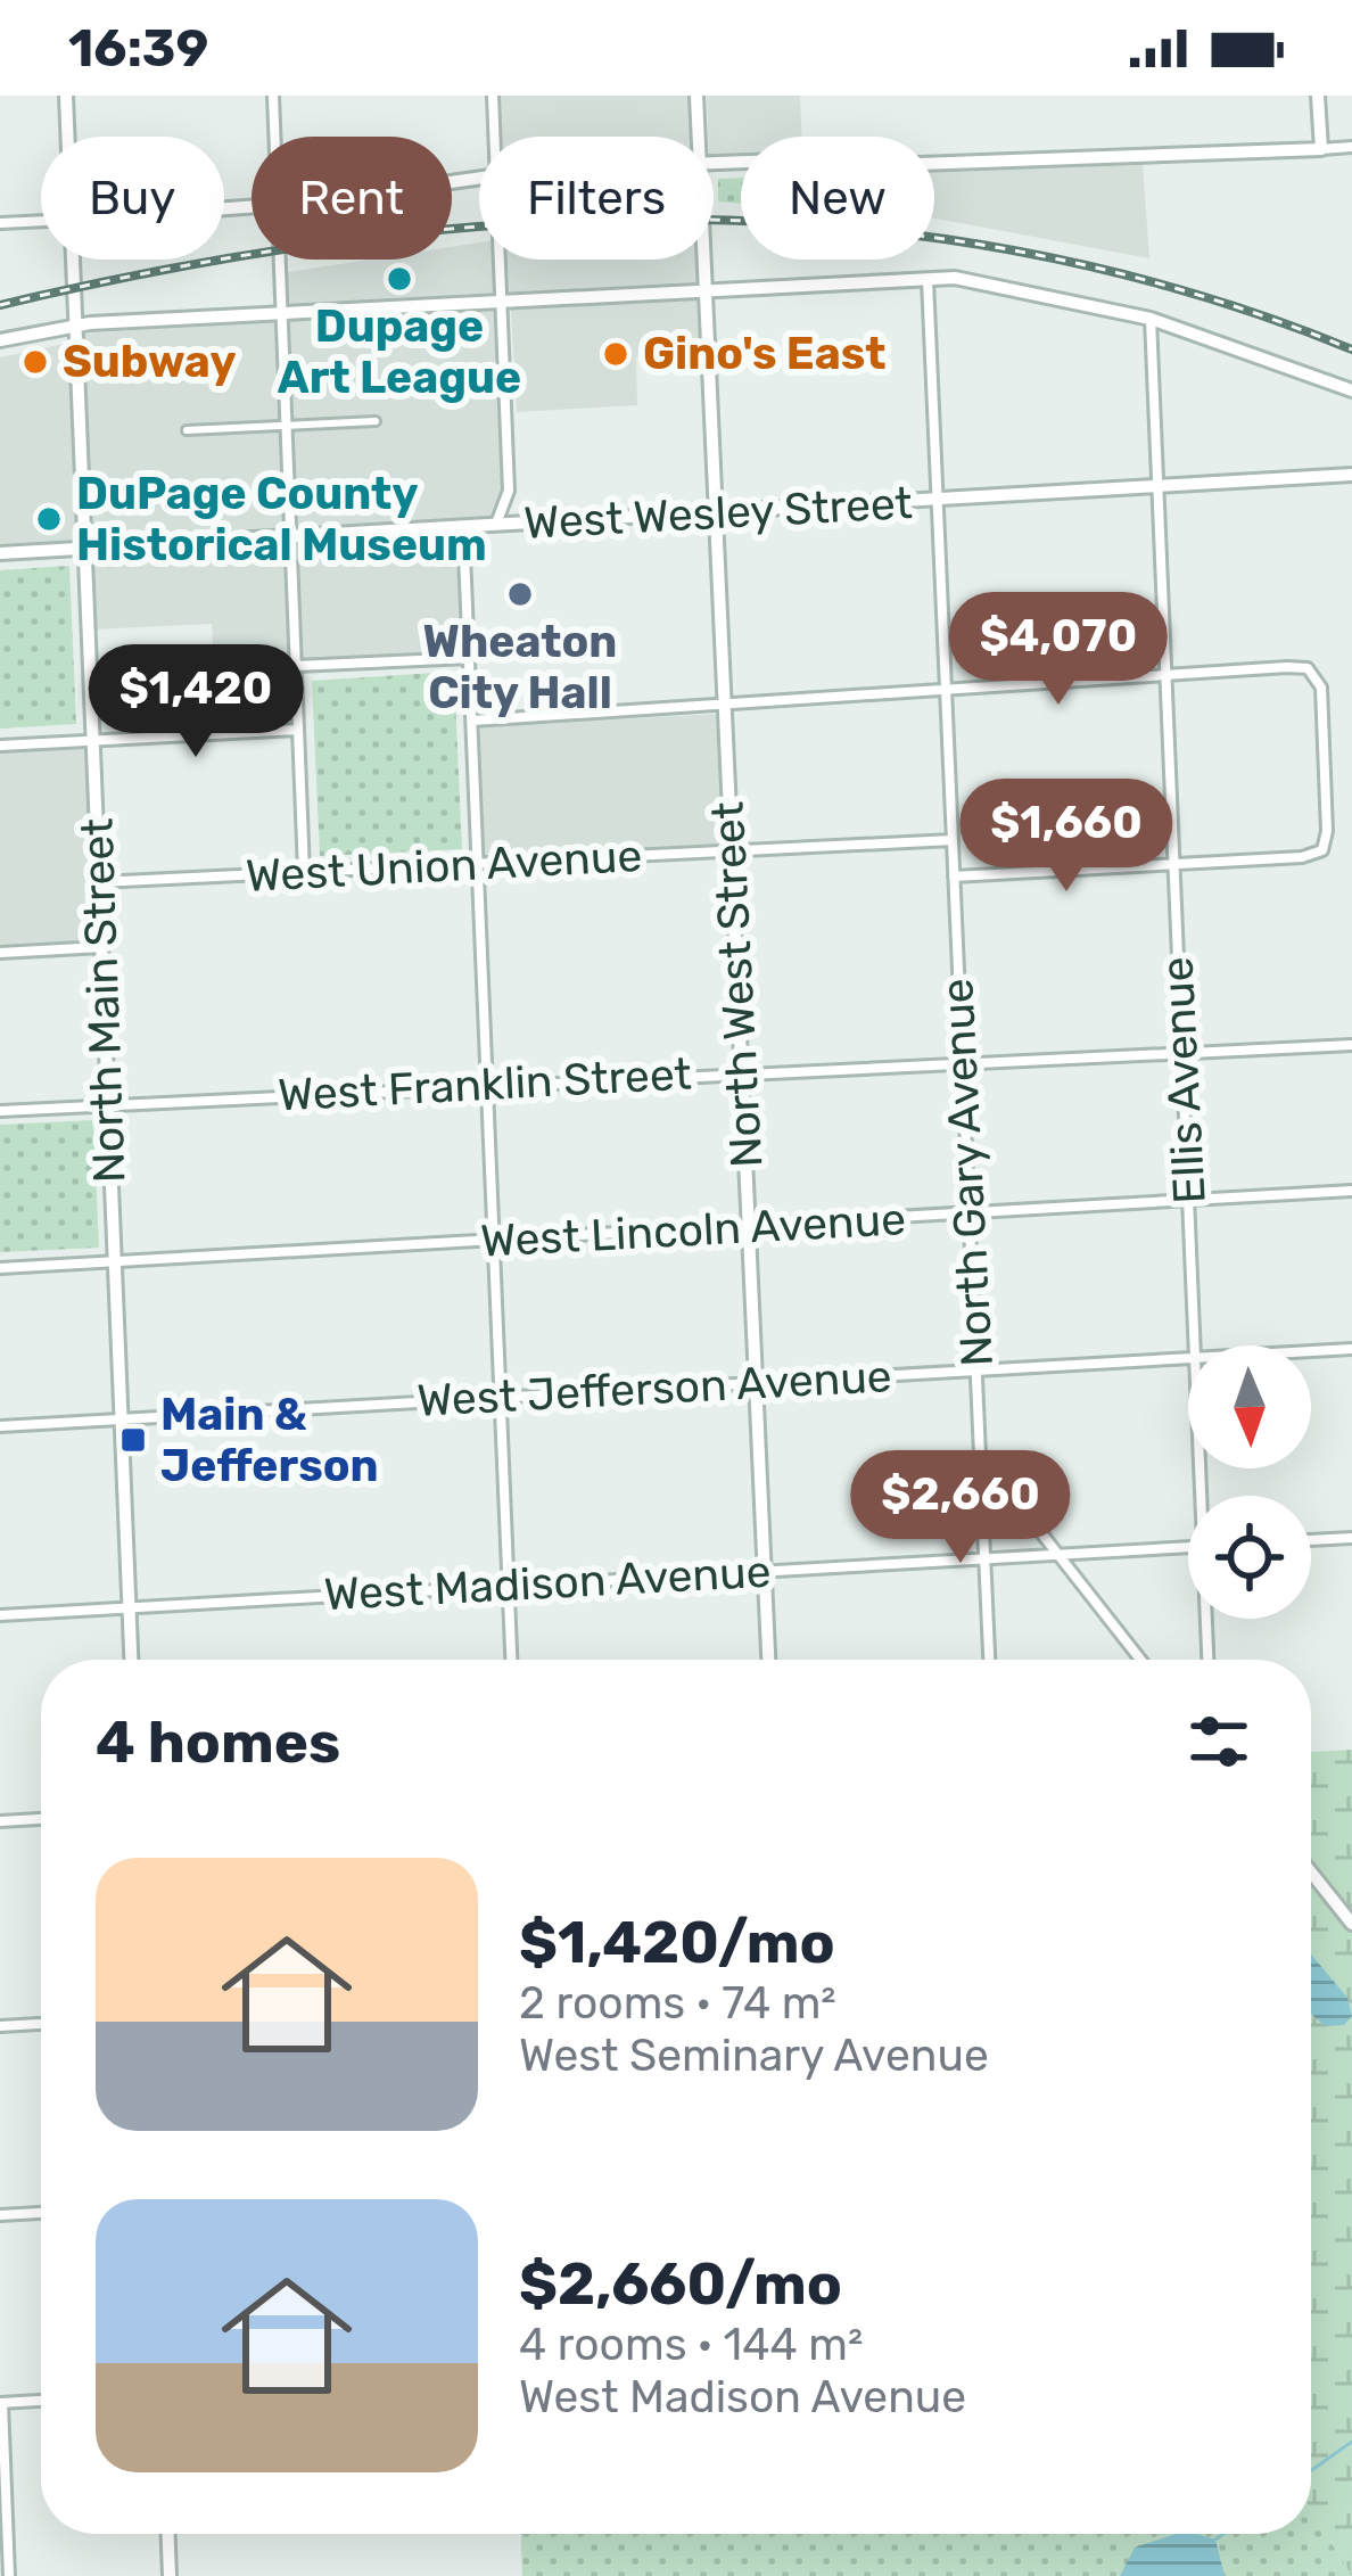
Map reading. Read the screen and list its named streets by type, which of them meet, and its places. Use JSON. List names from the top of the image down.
{
  "streets": {
    "street": [
      "West Wesley Street",
      "West Union Avenue",
      "North West Street",
      "North Main Street",
      "Ellis Avenue",
      "West Franklin Street",
      "North Gary Avenue",
      "West Lincoln Avenue",
      "West Jefferson Avenue",
      "West Madison Avenue"
    ]
  },
  "crossings": [
    ["West Wesley Street", "North West Street"],
    ["West Wesley Street", "North Main Street"],
    ["West Wesley Street", "Ellis Avenue"],
    ["West Wesley Street", "North Gary Avenue"],
    ["West Union Avenue", "North West Street"],
    ["West Union Avenue", "North Main Street"],
    ["West Union Avenue", "North Gary Avenue"],
    ["North West Street", "West Franklin Street"],
    ["North West Street", "West Lincoln Avenue"],
    ["North West Street", "West Jefferson Avenue"],
    ["North West Street", "West Madison Avenue"],
    ["North Main Street", "West Franklin Street"],
    ["North Main Street", "West Lincoln Avenue"],
    ["North Main Street", "West Jefferson Avenue"],
    ["North Main Street", "West Madison Avenue"],
    ["Ellis Avenue", "West Franklin Street"],
    ["Ellis Avenue", "West Lincoln Avenue"],
    ["West Franklin Street", "North Gary Avenue"],
    ["North Gary Avenue", "West Lincoln Avenue"],
    ["North Gary Avenue", "West Jefferson Avenue"],
    ["North Gary Avenue", "West Madison Avenue"]
  ],
  "places": {
    "other": [
      "Dupage Art League",
      "Gino's East",
      "Subway",
      "DuPage County Historical Museum",
      "Wheaton City Hall"
    ],
    "transit": ["Main & Jefferson"]
  },
  "north": "bottom",
  "page": {
    "status": "16:39",
    "chip": [
      "Buy",
      "Rent",
      "Filters",
      "New"
    ],
    "price": [
      "$4,070",
      "$1,420",
      "$1,660",
      "$2,660"
    ],
    "heading": "4 homes",
    "list": [
      {
        "name": "$1,420/mo",
        "note": "2 rooms · 74 m² · West Seminary Avenue"
      },
      {
        "name": "$2,660/mo",
        "note": "4 rooms · 144 m² · West Madison Avenue"
      }
    ]
  }
}
